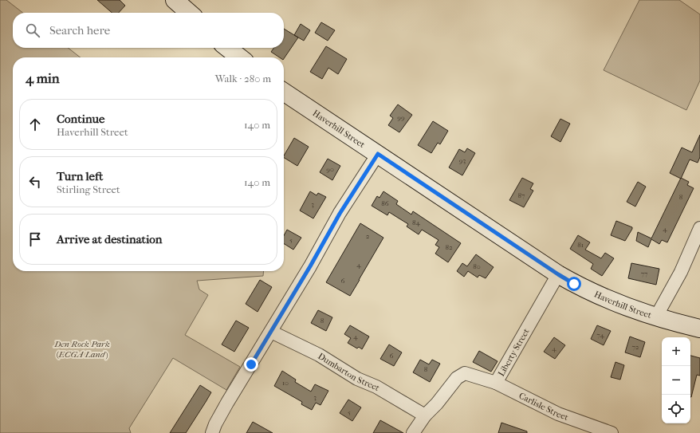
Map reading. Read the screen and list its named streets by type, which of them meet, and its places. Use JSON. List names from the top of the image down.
{
  "streets": {
    "main road": ["Haverhill Street"],
    "street": ["Liberty Street", "Dumbarton Street", "Carlisle Street"]
  },
  "crossings": [
    ["Haverhill Street", "Liberty Street"],
    ["Liberty Street", "Dumbarton Street"],
    ["Liberty Street", "Carlisle Street"]
  ],
  "parks": ["Den Rock Park (ECGA Land)"],
  "house_numbers": [
    "99",
    "93",
    "90",
    "87",
    "8",
    "86",
    "3",
    "84",
    "4",
    "2",
    "5",
    "81",
    "82",
    "4",
    "80",
    "77",
    "6",
    "8",
    "74",
    "4",
    "72",
    "4",
    "6",
    "8",
    "10",
    "3",
    "5"
  ],
  "page": {
    "search": "Search here",
    "heading": ["4 min", "Walk · 280 m"],
    "list": [
      ["Continue", "Haverhill Street", "140 m"],
      ["Turn left", "Stirling Street", "140 m"],
      "Arrive at destination"
    ],
    "map_buttons": ["+", "−"]
  }
}
